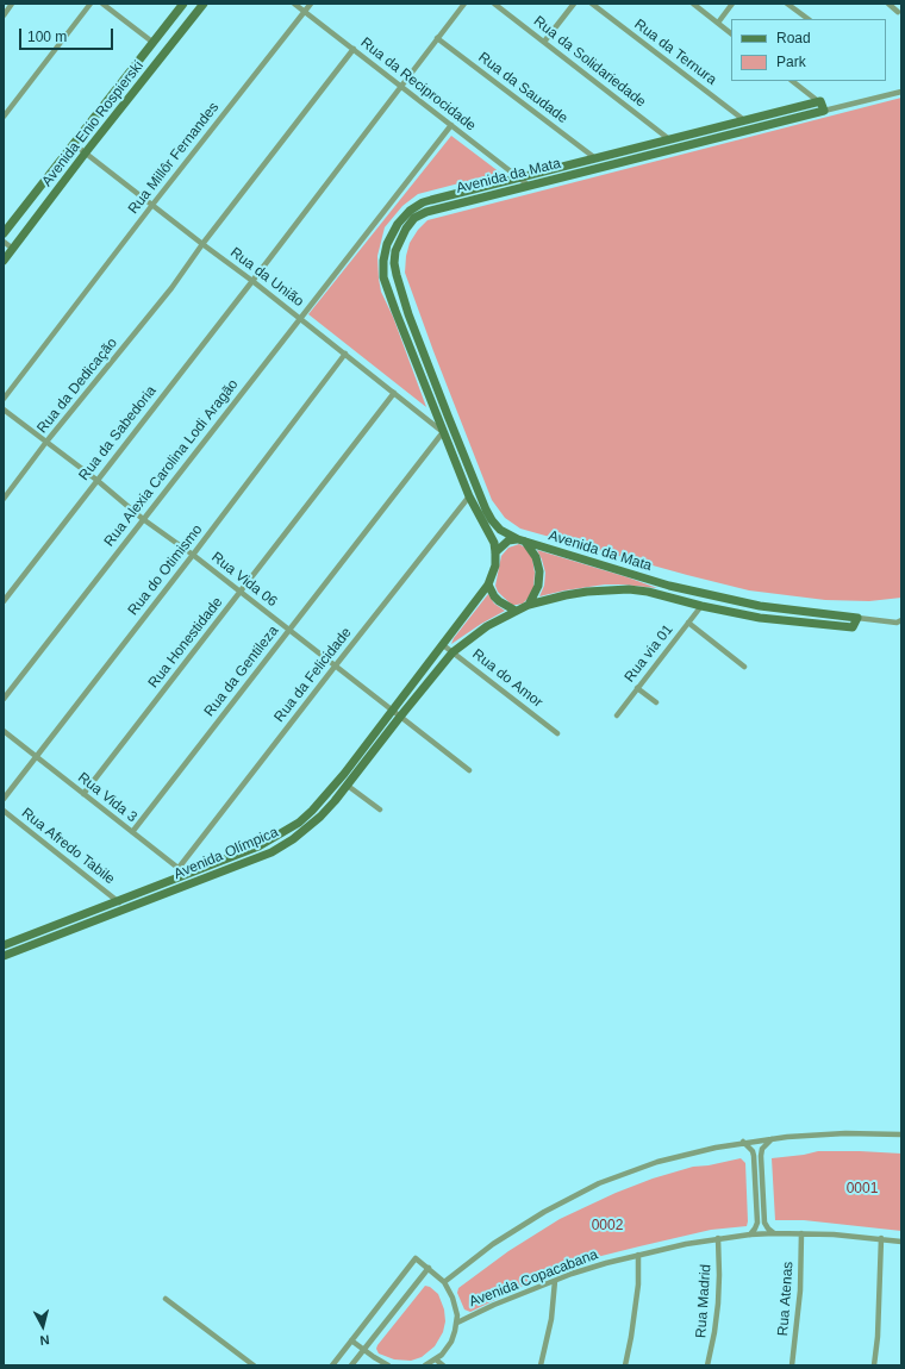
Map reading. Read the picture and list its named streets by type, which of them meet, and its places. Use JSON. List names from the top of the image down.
{
  "streets": {
    "street": [
      "Rua da Ternura",
      "Rua da Solidariedade",
      "Rua da Reciprocidade",
      "Rua da Saudade",
      "Avenida Enio Rospierski",
      "Rua Millôr Fernandes",
      "Avenida da Mata",
      "Rua da União",
      "Rua da Dedicação",
      "Rua da Sabedoria",
      "Rua Alexia Carolina Lodi Aragão",
      "Rua do Otimismo",
      "Rua Vida 06",
      "Rua Honestidade",
      "Rua via 01",
      "Rua da Gentileza",
      "Rua da Felicidade",
      "Rua do Amor",
      "Rua Vida 3",
      "Rua Afredo Tabile",
      "Avenida Olímpica",
      "Avenida Copacabana",
      "Rua Atenas",
      "Rua Madrid"
    ]
  },
  "crossings": [
    ["Rua da Ternura", "Avenida da Mata"],
    ["Rua da Solidariedade", "Avenida da Mata"],
    ["Rua da Reciprocidade", "Rua Millôr Fernandes"],
    ["Rua da Reciprocidade", "Avenida da Mata"],
    ["Rua da Reciprocidade", "Rua da Dedicação"],
    ["Rua da Reciprocidade", "Rua da Sabedoria"],
    ["Rua da Reciprocidade", "Rua Alexia Carolina Lodi Aragão"],
    ["Rua da Saudade", "Avenida da Mata"],
    ["Rua da Saudade", "Rua da Sabedoria"],
    ["Avenida Enio Rospierski", "Rua da União"],
    ["Rua Millôr Fernandes", "Rua da União"],
    ["Avenida da Mata", "Rua da União"],
    ["Avenida da Mata", "Rua via 01"],
    ["Avenida da Mata", "Rua da Gentileza"],
    ["Avenida da Mata", "Rua da Felicidade"],
    ["Avenida da Mata", "Avenida Olímpica"],
    ["Rua da União", "Rua da Dedicação"],
    ["Rua da União", "Rua da Sabedoria"],
    ["Rua da União", "Rua Alexia Carolina Lodi Aragão"],
    ["Rua da União", "Rua do Otimismo"],
    ["Rua da União", "Rua Honestidade"],
    ["Rua da União", "Rua da Gentileza"],
    ["Rua da Dedicação", "Rua Vida 06"],
    ["Rua da Sabedoria", "Rua Vida 06"],
    ["Rua Alexia Carolina Lodi Aragão", "Rua Vida 06"],
    ["Rua do Otimismo", "Rua Vida 06"],
    ["Rua do Otimismo", "Rua Vida 3"],
    ["Rua Vida 06", "Rua Honestidade"],
    ["Rua Vida 06", "Rua da Gentileza"],
    ["Rua Vida 06", "Rua da Felicidade"],
    ["Rua Vida 06", "Avenida Olímpica"],
    ["Rua Honestidade", "Rua Vida 3"],
    ["Rua da Gentileza", "Rua Vida 3"],
    ["Rua da Felicidade", "Rua Vida 3"],
    ["Rua do Amor", "Avenida Olímpica"],
    ["Rua Vida 3", "Avenida Olímpica"],
    ["Rua Afredo Tabile", "Avenida Olímpica"],
    ["Avenida Copacabana", "Rua Atenas"],
    ["Avenida Copacabana", "Rua Madrid"]
  ],
  "parks": ["0001", "0002"],
  "legend": ["Road", "Park"],
  "scale_bar": "100 m",
  "north": "bottom"
}
